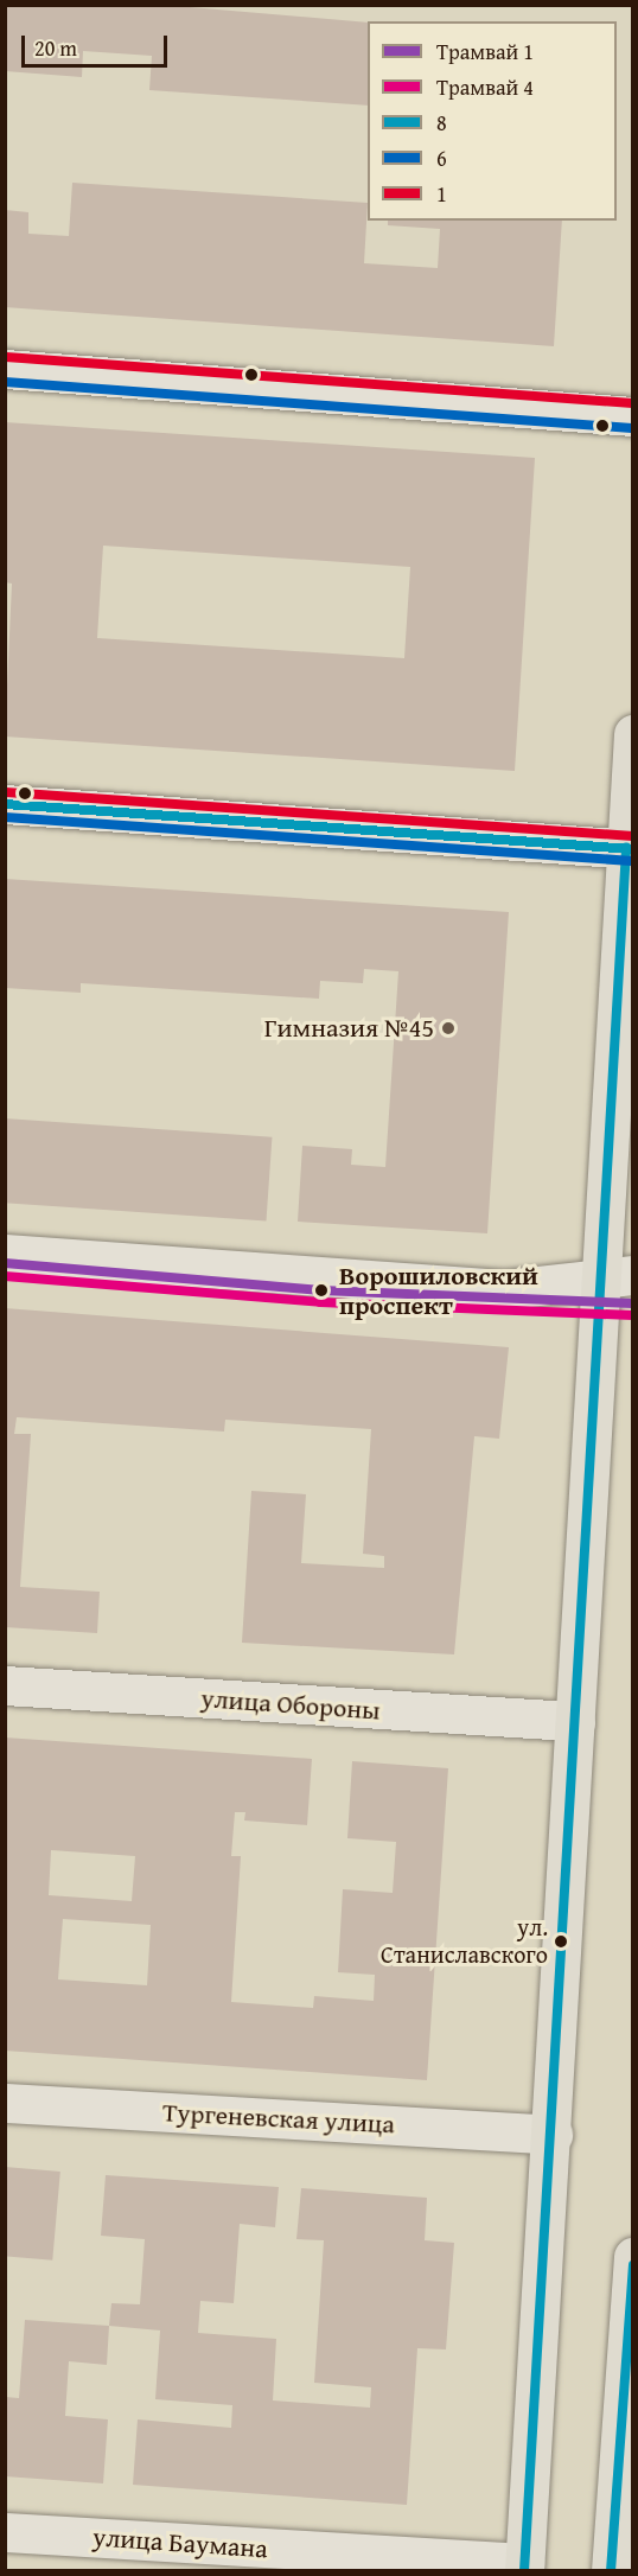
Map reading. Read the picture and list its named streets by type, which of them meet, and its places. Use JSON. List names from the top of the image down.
{
  "streets": {
    "street": ["улица Обороны", "Тургеневская улица", "улица Баумана"]
  },
  "places": ["Гимназия №45", "Ворошиловский проспект", "ул. Станиславского"],
  "lines": [
    "transit line 1",
    "transit line 6",
    "transit line 8",
    "tram line 1",
    "tram line 4"
  ],
  "legend": [
    "Трамвай 1",
    "Трамвай 4",
    "8",
    "6",
    "1"
  ],
  "scale_bar": "20 m"
}
